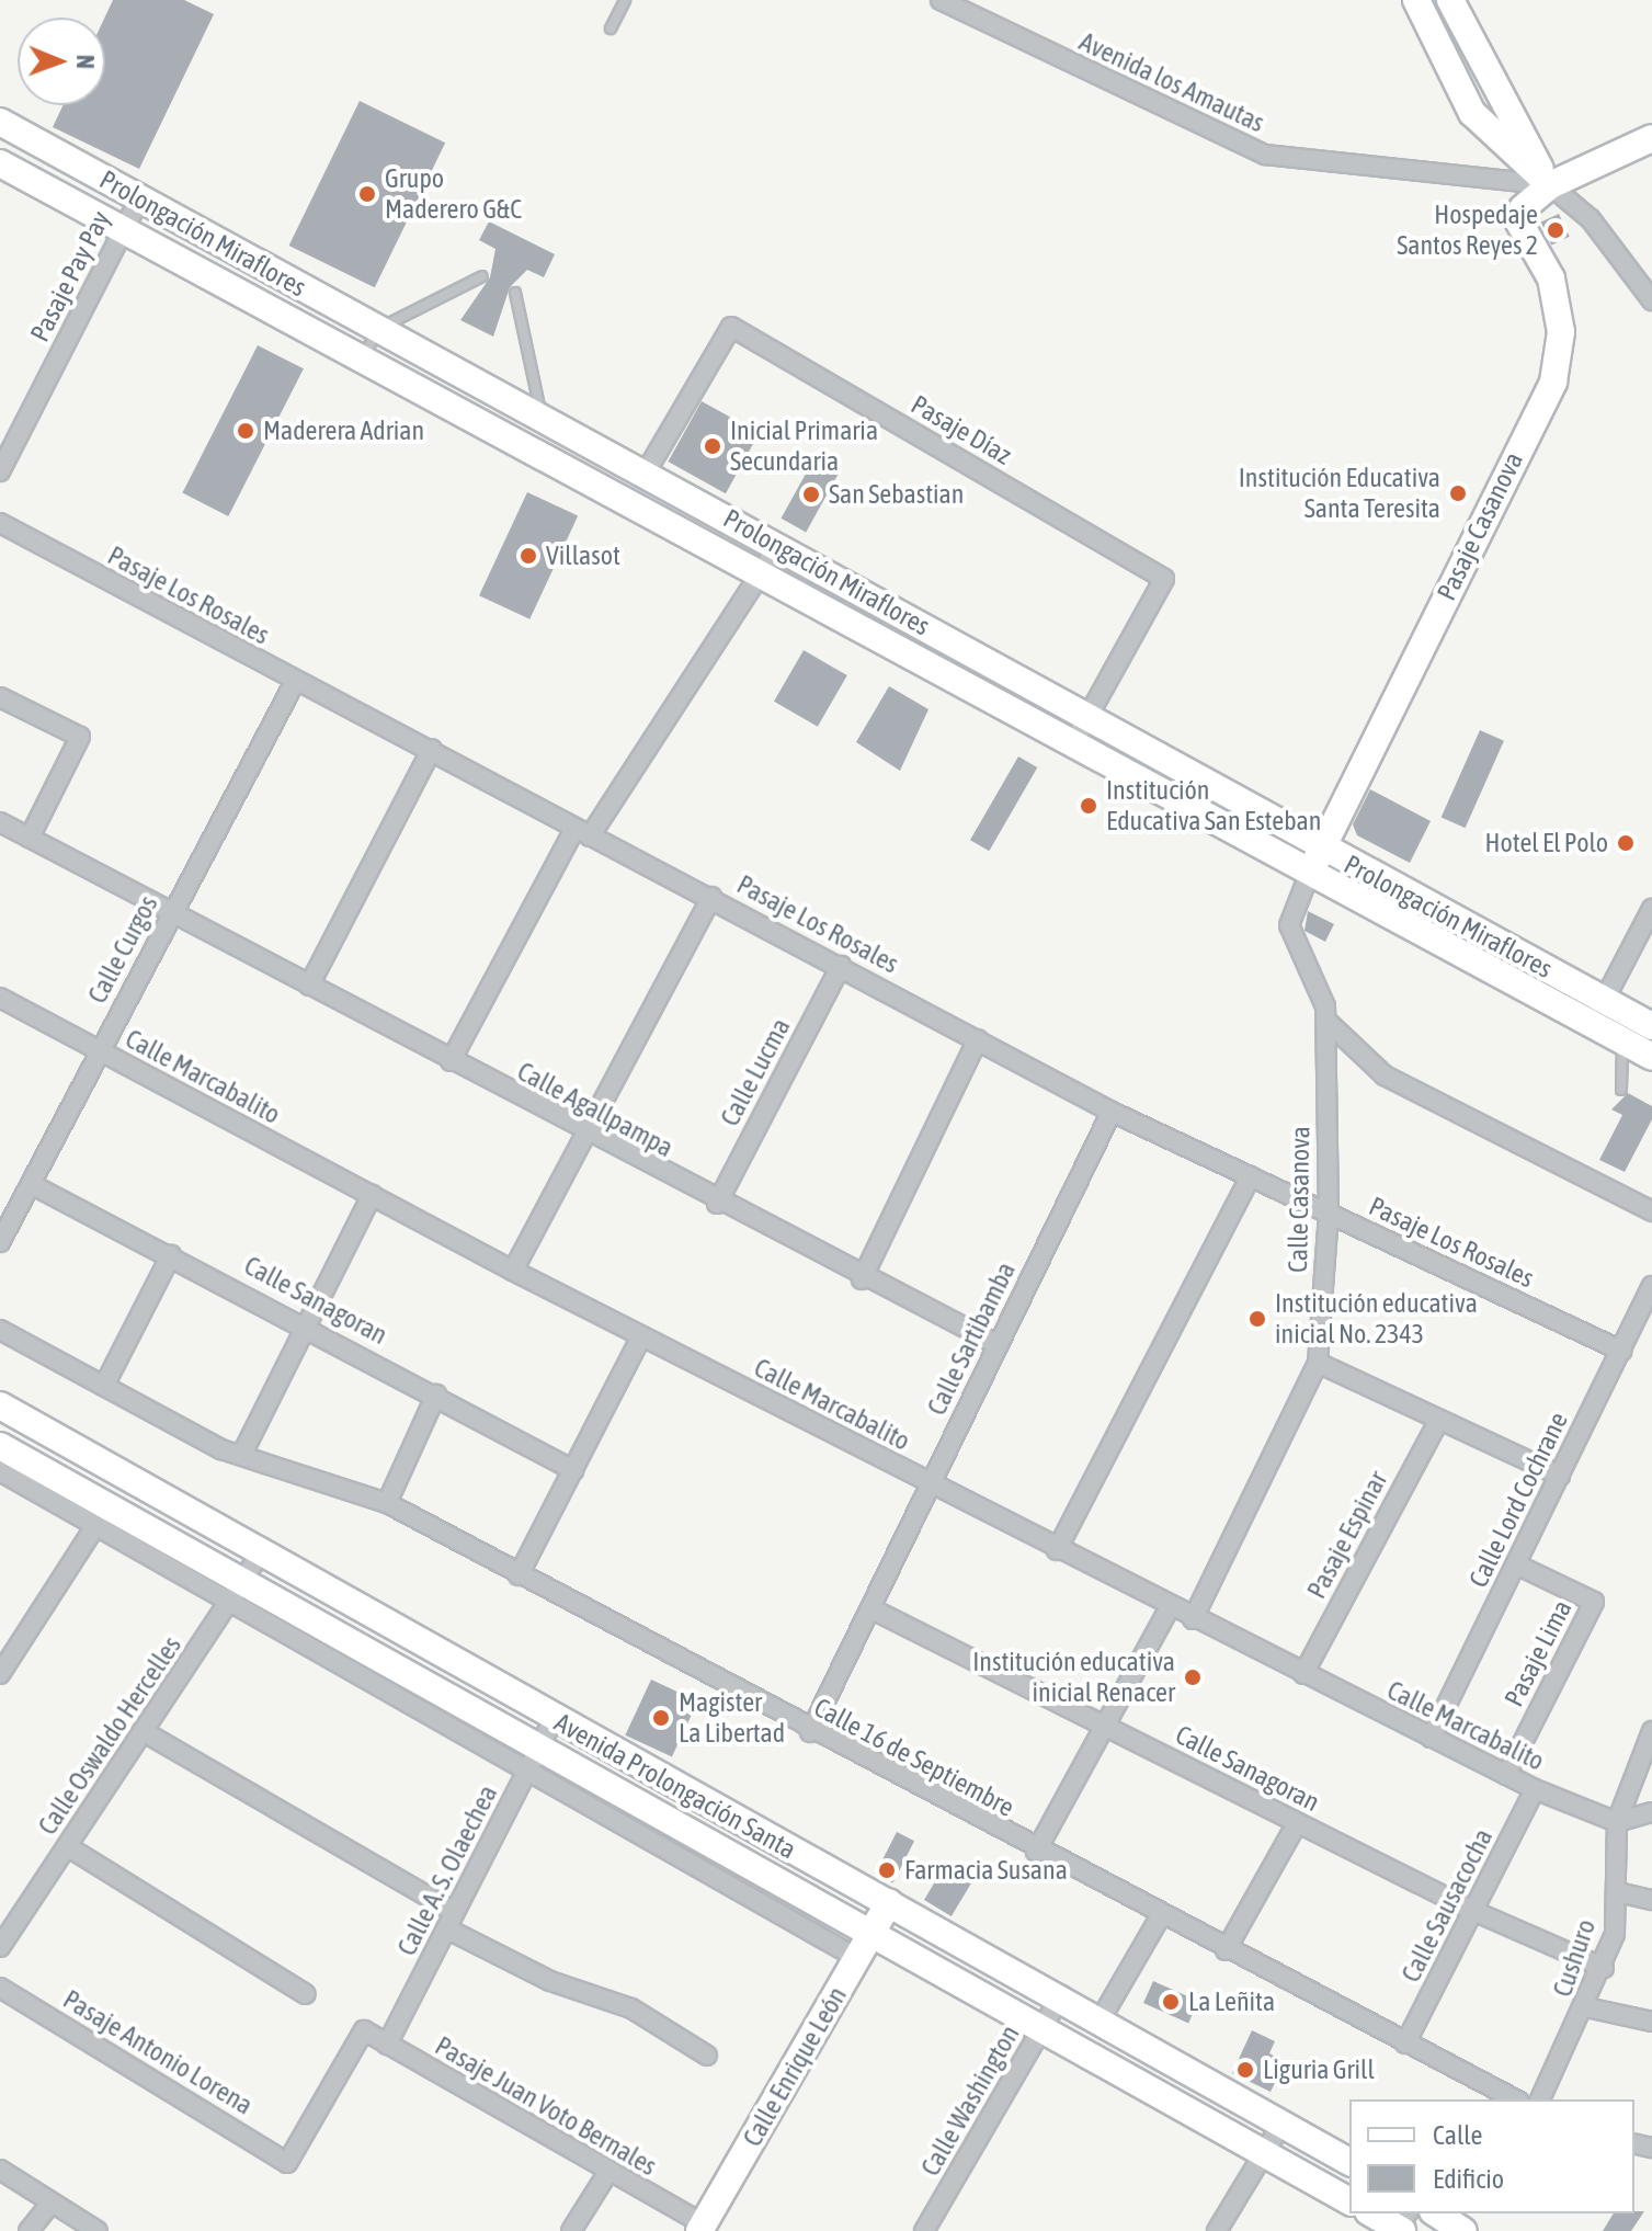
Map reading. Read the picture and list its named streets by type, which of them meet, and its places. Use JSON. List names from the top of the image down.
{
  "streets": {
    "street": [
      "Avenida los Amautas",
      "Prolongación Miraflores",
      "Pasaje Pay Pay",
      "Pasaje Díaz",
      "Pasaje Casanova",
      "Pasaje Los Rosales",
      "Calle Curgos",
      "Calle Lucma",
      "Calle Marcabalito",
      "Calle Agallpampa",
      "Calle Casanova",
      "Calle Sanagoran",
      "Calle Sartibamba",
      "Calle Lord Cochrane",
      "Pasaje Espinar",
      "Pasaje Lima",
      "Calle Oswaldo Hercelles",
      "Calle 16 de Septiembre",
      "Avenida Prolongación Santa",
      "Calle A. S. Olaechea",
      "Calle Sausacocha",
      "Cushuro",
      "Pasaje Antonio Lorena",
      "Calle Enrique León",
      "Calle Washington",
      "Pasaje Juan Voto Bernales"
    ]
  },
  "crossings": [
    ["Avenida los Amautas", "Pasaje Casanova"],
    ["Prolongación Miraflores", "Pasaje Pay Pay"],
    ["Prolongación Miraflores", "Pasaje Díaz"],
    ["Prolongación Miraflores", "Pasaje Casanova"],
    ["Prolongación Miraflores", "Calle Casanova"],
    ["Pasaje Casanova", "Calle Casanova"],
    ["Pasaje Los Rosales", "Calle Curgos"],
    ["Pasaje Los Rosales", "Calle Lucma"],
    ["Pasaje Los Rosales", "Calle Casanova"],
    ["Pasaje Los Rosales", "Calle Sartibamba"],
    ["Pasaje Los Rosales", "Calle Lord Cochrane"],
    ["Calle Curgos", "Calle Marcabalito"],
    ["Calle Curgos", "Calle Agallpampa"],
    ["Calle Curgos", "Calle Sanagoran"],
    ["Calle Lucma", "Calle Agallpampa"],
    ["Calle Marcabalito", "Calle Casanova"],
    ["Calle Marcabalito", "Calle Sartibamba"],
    ["Calle Marcabalito", "Calle Lord Cochrane"],
    ["Calle Marcabalito", "Pasaje Espinar"],
    ["Calle Marcabalito", "Pasaje Lima"],
    ["Calle Marcabalito", "Calle Sausacocha"],
    ["Calle Marcabalito", "Cushuro"],
    ["Calle Agallpampa", "Calle Sartibamba"],
    ["Calle Sanagoran", "Calle Sartibamba"],
    ["Calle Sanagoran", "Calle Sausacocha"],
    ["Calle Sanagoran", "Cushuro"],
    ["Calle Sartibamba", "Calle 16 de Septiembre"],
    ["Calle Lord Cochrane", "Pasaje Lima"],
    ["Calle Oswaldo Hercelles", "Avenida Prolongación Santa"],
    ["Calle 16 de Septiembre", "Calle Sausacocha"],
    ["Avenida Prolongación Santa", "Calle A. S. Olaechea"],
    ["Avenida Prolongación Santa", "Calle Enrique León"],
    ["Avenida Prolongación Santa", "Calle Washington"],
    ["Calle A. S. Olaechea", "Pasaje Juan Voto Bernales"],
    ["Pasaje Antonio Lorena", "Pasaje Juan Voto Bernales"],
    ["Calle Enrique León", "Pasaje Juan Voto Bernales"]
  ],
  "places": [
    "Grupo Maderero G&C",
    "Hospedaje Santos Reyes 2",
    "Maderera Adrian",
    "Inicial Primaria Secundaria",
    "Institución Educativa Santa Teresita",
    "San Sebastian",
    "Villasot",
    "Institución Educativa San Esteban",
    "Hotel El Polo",
    "Institución educativa inicial No. 2343",
    "Institución educativa inicial Renacer",
    "Magister La Libertad",
    "Farmacia Susana",
    "La Leñita",
    "Liguria Grill"
  ],
  "legend": ["Calle", "Edificio"],
  "north": "right"
}
